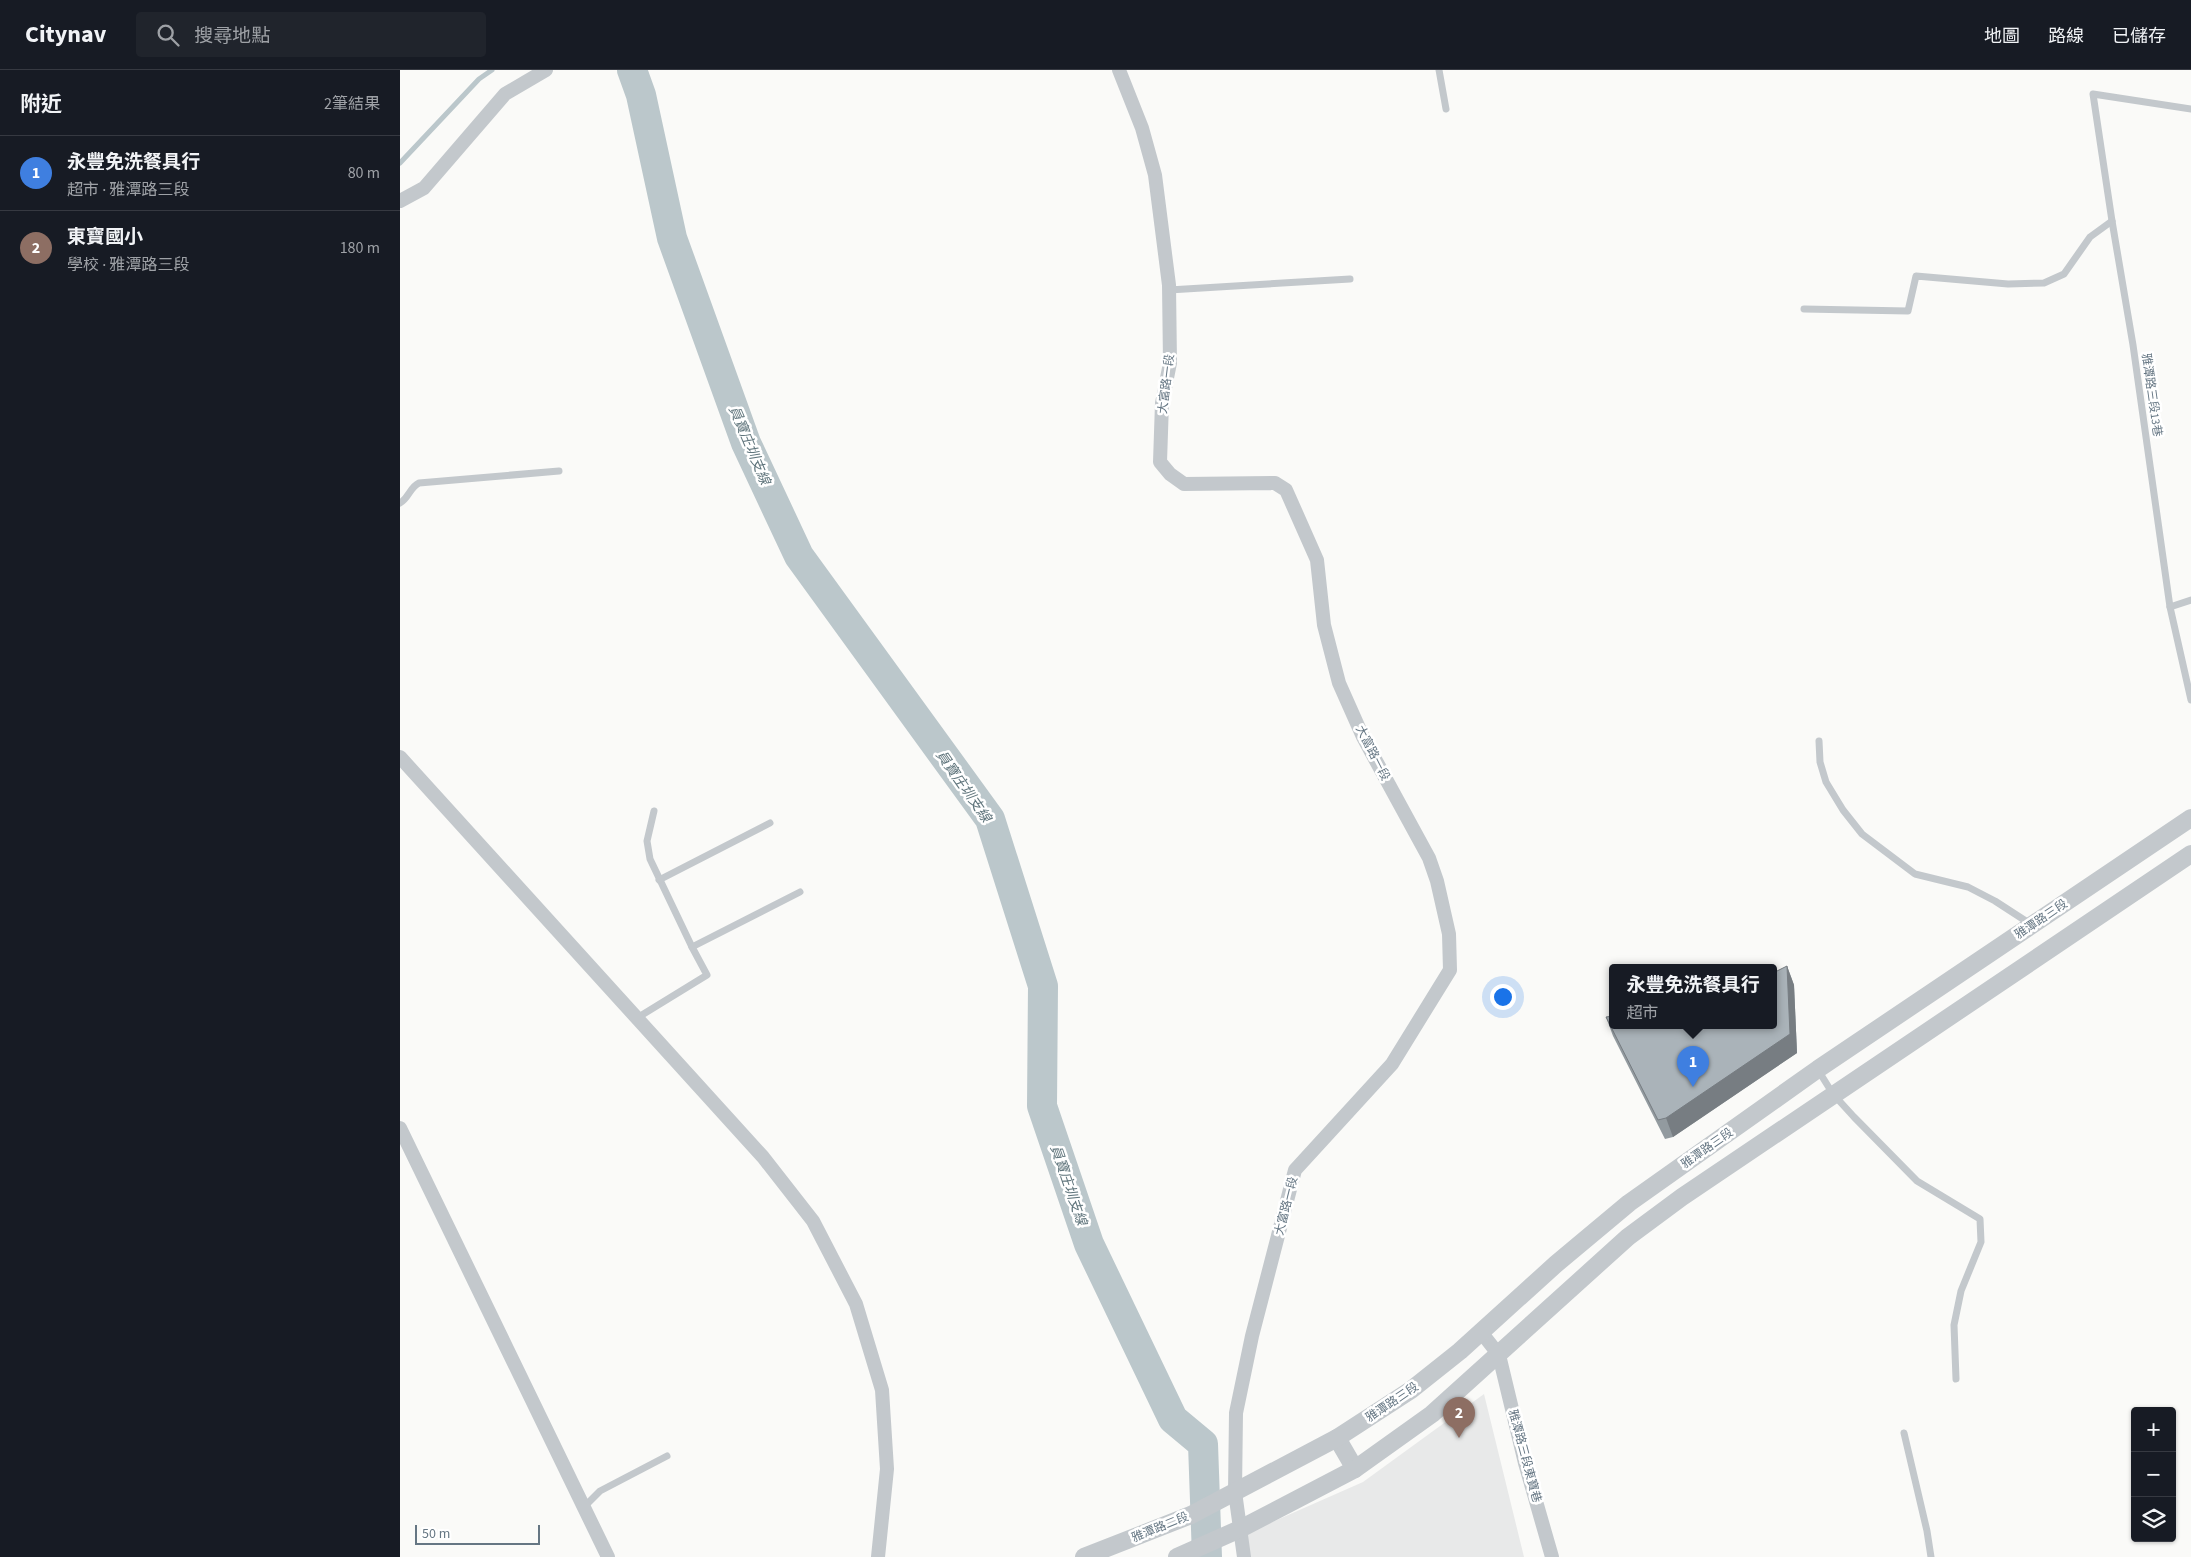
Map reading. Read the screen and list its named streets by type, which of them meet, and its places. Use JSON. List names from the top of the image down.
{
  "streets": {
    "street": [
      "大富路一段",
      "雅潭路三段",
      "雅潭路三段東寶巷",
      "雅潭路二段"
    ],
    "lane": ["雅潭路三段13巷"]
  },
  "crossings": [
    ["大富路一段", "雅潭路三段"],
    ["大富路一段", "雅潭路二段"],
    ["雅潭路三段", "雅潭路三段東寶巷"],
    ["雅潭路三段", "雅潭路二段"]
  ],
  "water": ["員寶庄圳支線"],
  "scale_bar": "50 m",
  "page": {
    "header": "Citynav",
    "search": "搜尋地點",
    "nav": ["地圖", "路線", "已儲存"],
    "heading": ["附近", "2筆結果"],
    "list": [
      {
        "mark": "1",
        "name": "永豐免洗餐具行",
        "note": "超市 · 雅潭路三段",
        "value": "80 m"
      },
      {
        "mark": "2",
        "name": "東寶國小",
        "note": "學校 · 雅潭路三段",
        "value": "180 m"
      }
    ],
    "popup": ["永豐免洗餐具行", "超市"],
    "pins": ["1", "2"],
    "map_buttons": ["+", "−"],
    "scale": "50 m"
  }
}
